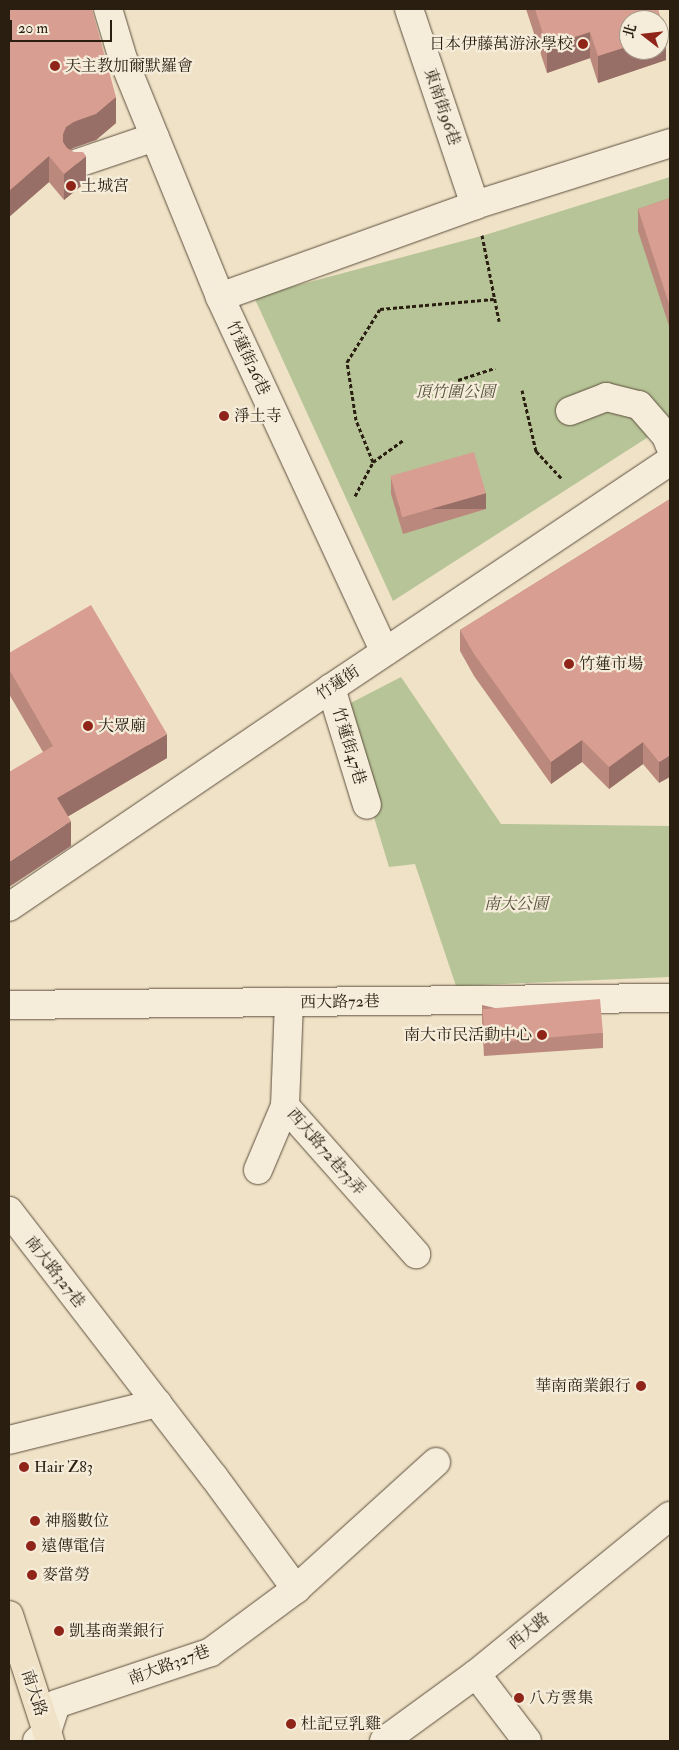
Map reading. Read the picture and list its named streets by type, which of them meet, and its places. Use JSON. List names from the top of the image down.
{
  "streets": {
    "main road": ["南大路"],
    "street": [
      "東南街96巷",
      "竹蓮街26巷",
      "竹蓮街",
      "竹蓮街47巷",
      "西大路72巷",
      "西大路72巷73弄",
      "南大路327巷",
      "西大路"
    ]
  },
  "crossings": [
    ["竹蓮街26巷", "竹蓮街"],
    ["竹蓮街", "竹蓮街47巷"],
    ["西大路72巷", "西大路72巷73弄"],
    ["南大路327巷", "南大路"]
  ],
  "parks": ["頂竹圍公園", "南大公園"],
  "places": [
    "日本伊藤萬游泳學校",
    "天主教加爾默羅會",
    "土城宮",
    "淨土寺",
    "竹蓮市場",
    "大眾廟",
    "南大市民活動中心",
    "華南商業銀行",
    "Hair Z83",
    "神腦數位",
    "遠傳電信",
    "麥當勞",
    "凱基商業銀行",
    "八方雲集",
    "杜記豆乳雞"
  ],
  "scale_bar": "20 m",
  "north": "left"
}
